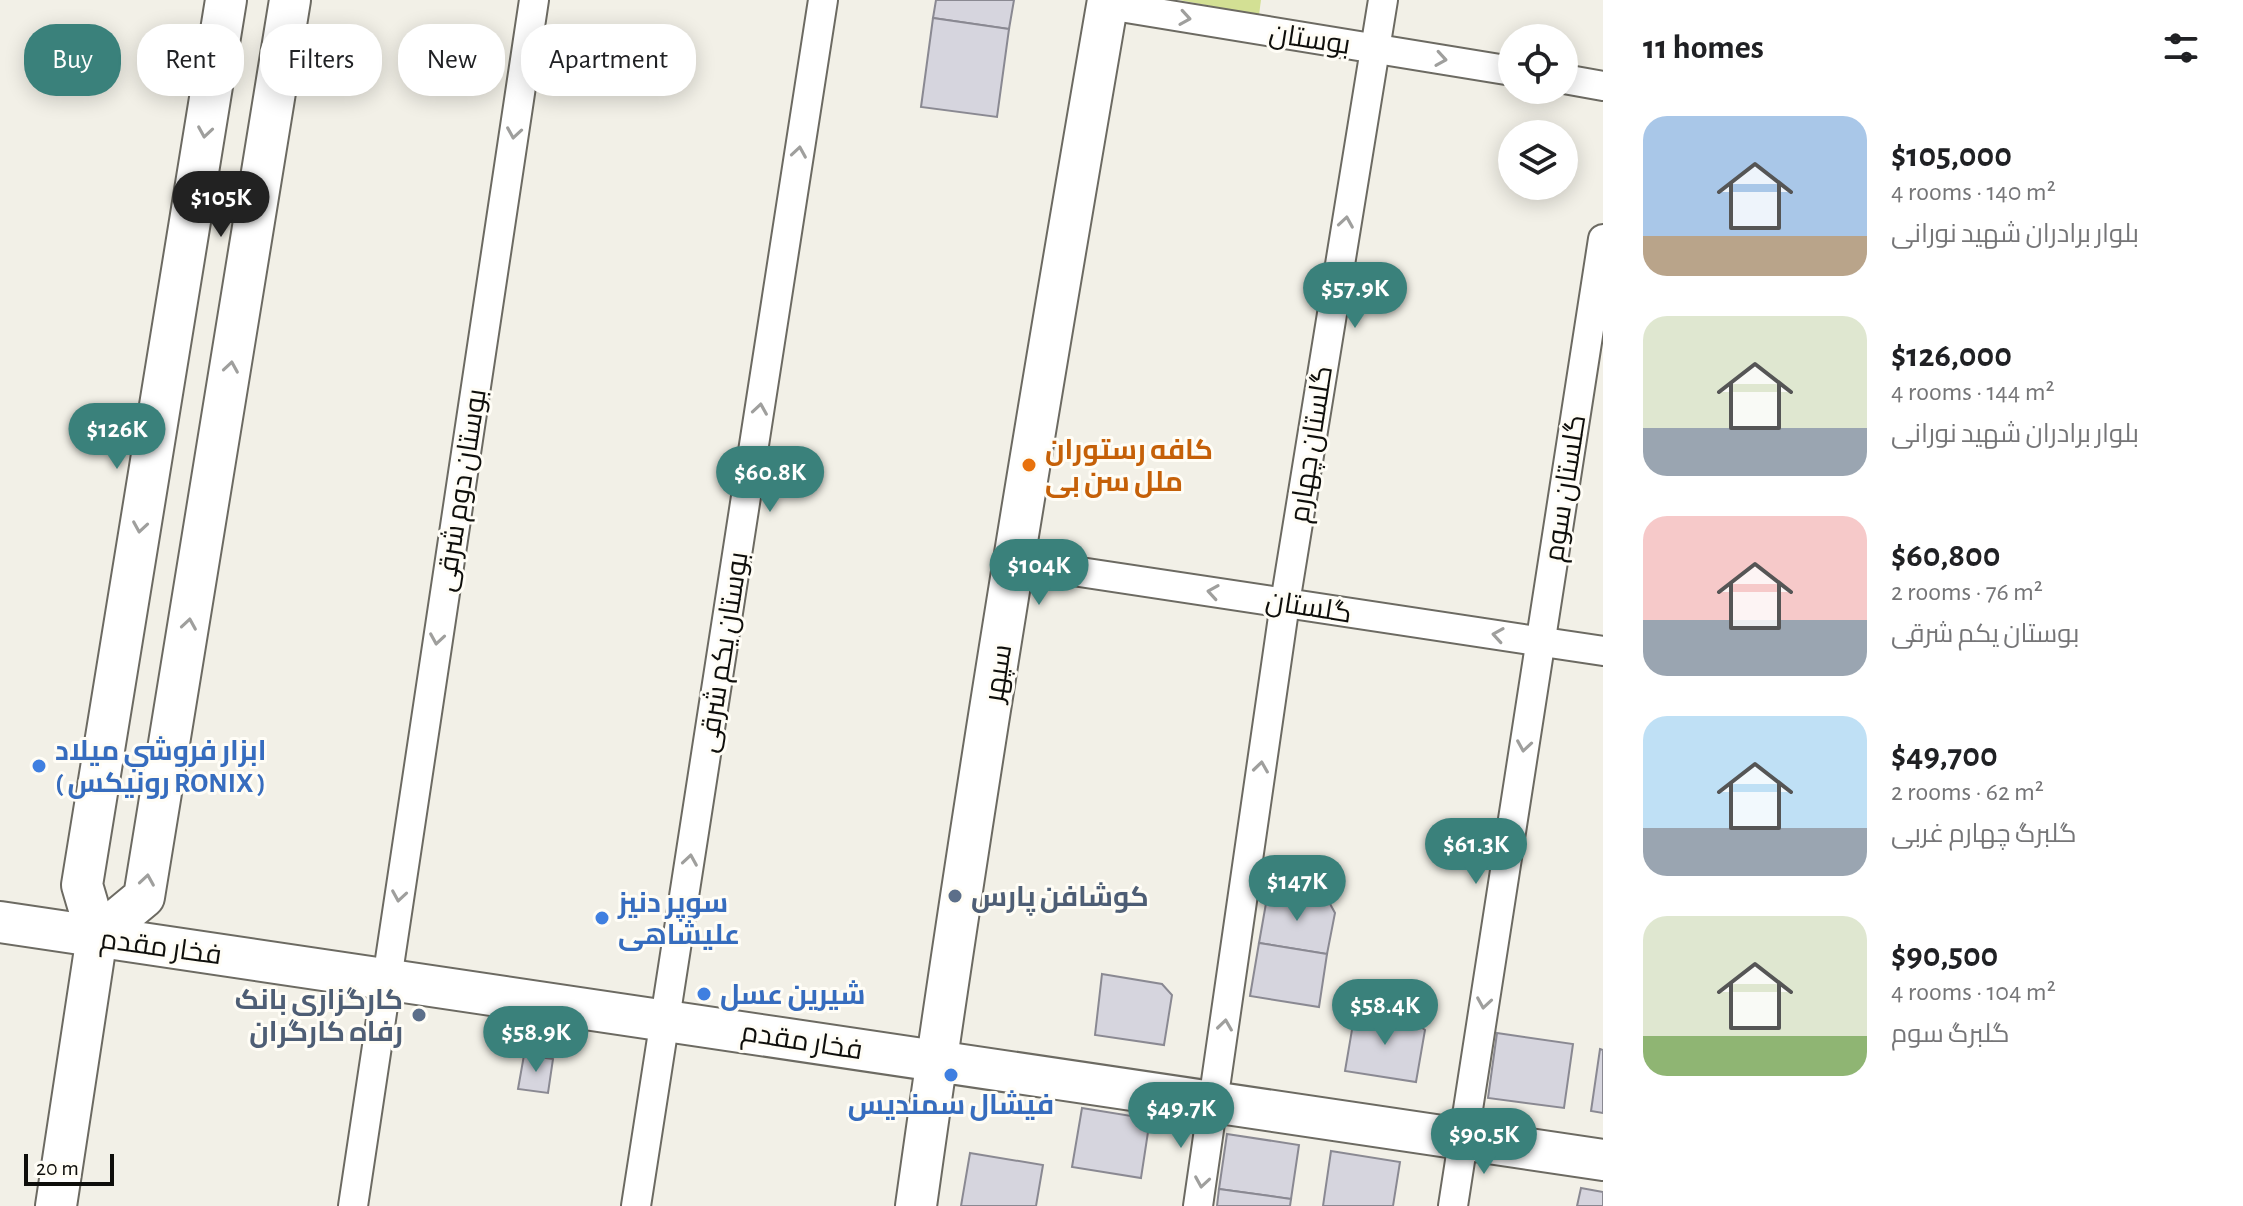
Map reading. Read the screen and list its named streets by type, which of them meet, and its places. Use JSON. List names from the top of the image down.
{
  "streets": {
    "street": [
      "بوستان",
      "گلستان چهارم",
      "گلستان سوم",
      "بوستان دوم شرقی",
      "گلستان",
      "بوستان یکم شرقی",
      "سپهر",
      "فخار مقدم"
    ]
  },
  "crossings": [
    ["بوستان", "گلستان چهارم"],
    ["بوستان", "سپهر"],
    ["گلستان چهارم", "گلستان"],
    ["گلستان چهارم", "فخار مقدم"],
    ["گلستان سوم", "گلستان"],
    ["گلستان سوم", "فخار مقدم"],
    ["بوستان دوم شرقی", "فخار مقدم"],
    ["گلستان", "سپهر"],
    ["بوستان یکم شرقی", "فخار مقدم"],
    ["سپهر", "فخار مقدم"]
  ],
  "one_way": [
    "بوستان",
    "گلستان چهارم",
    "گلستان سوم",
    "گلستان",
    "بوستان یکم شرقی"
  ],
  "places": [
    "کافه رستوران ملل سن بی",
    "ابزار فروشي ميلاد ( رونیکس RONIX )",
    "کوشافن پارس",
    "سوپر دنيز عليشاهى",
    "شیرین عسل",
    "کارگزاری بانک رفاه کارگران",
    "فیشال سمندیس"
  ],
  "scale_bar": "20 m",
  "page": {
    "heading": "11 homes",
    "chip": [
      "Buy",
      "Rent",
      "Filters",
      "New",
      "Apartment"
    ],
    "list": [
      {
        "name": "$105,000",
        "note": "4 rooms · 140 m² · بلوار برادران شهید نورانی"
      },
      {
        "name": "$126,000",
        "note": "4 rooms · 144 m² · بلوار برادران شهید نورانی"
      },
      {
        "name": "$60,800",
        "note": "2 rooms · 76 m² · بوستان یکم شرقی"
      },
      {
        "name": "$49,700",
        "note": "2 rooms · 62 m² · گلبرگ چهارم غربی"
      },
      {
        "name": "$90,500",
        "note": "4 rooms · 104 m² · گلبرگ سوم"
      }
    ],
    "price": [
      "$105K",
      "$57.9K",
      "$126K",
      "$60.8K",
      "$104K",
      "$61.3K",
      "$147K",
      "$58.4K",
      "$58.9K",
      "$49.7K",
      "$90.5K"
    ],
    "scale": "20 m"
  }
}
